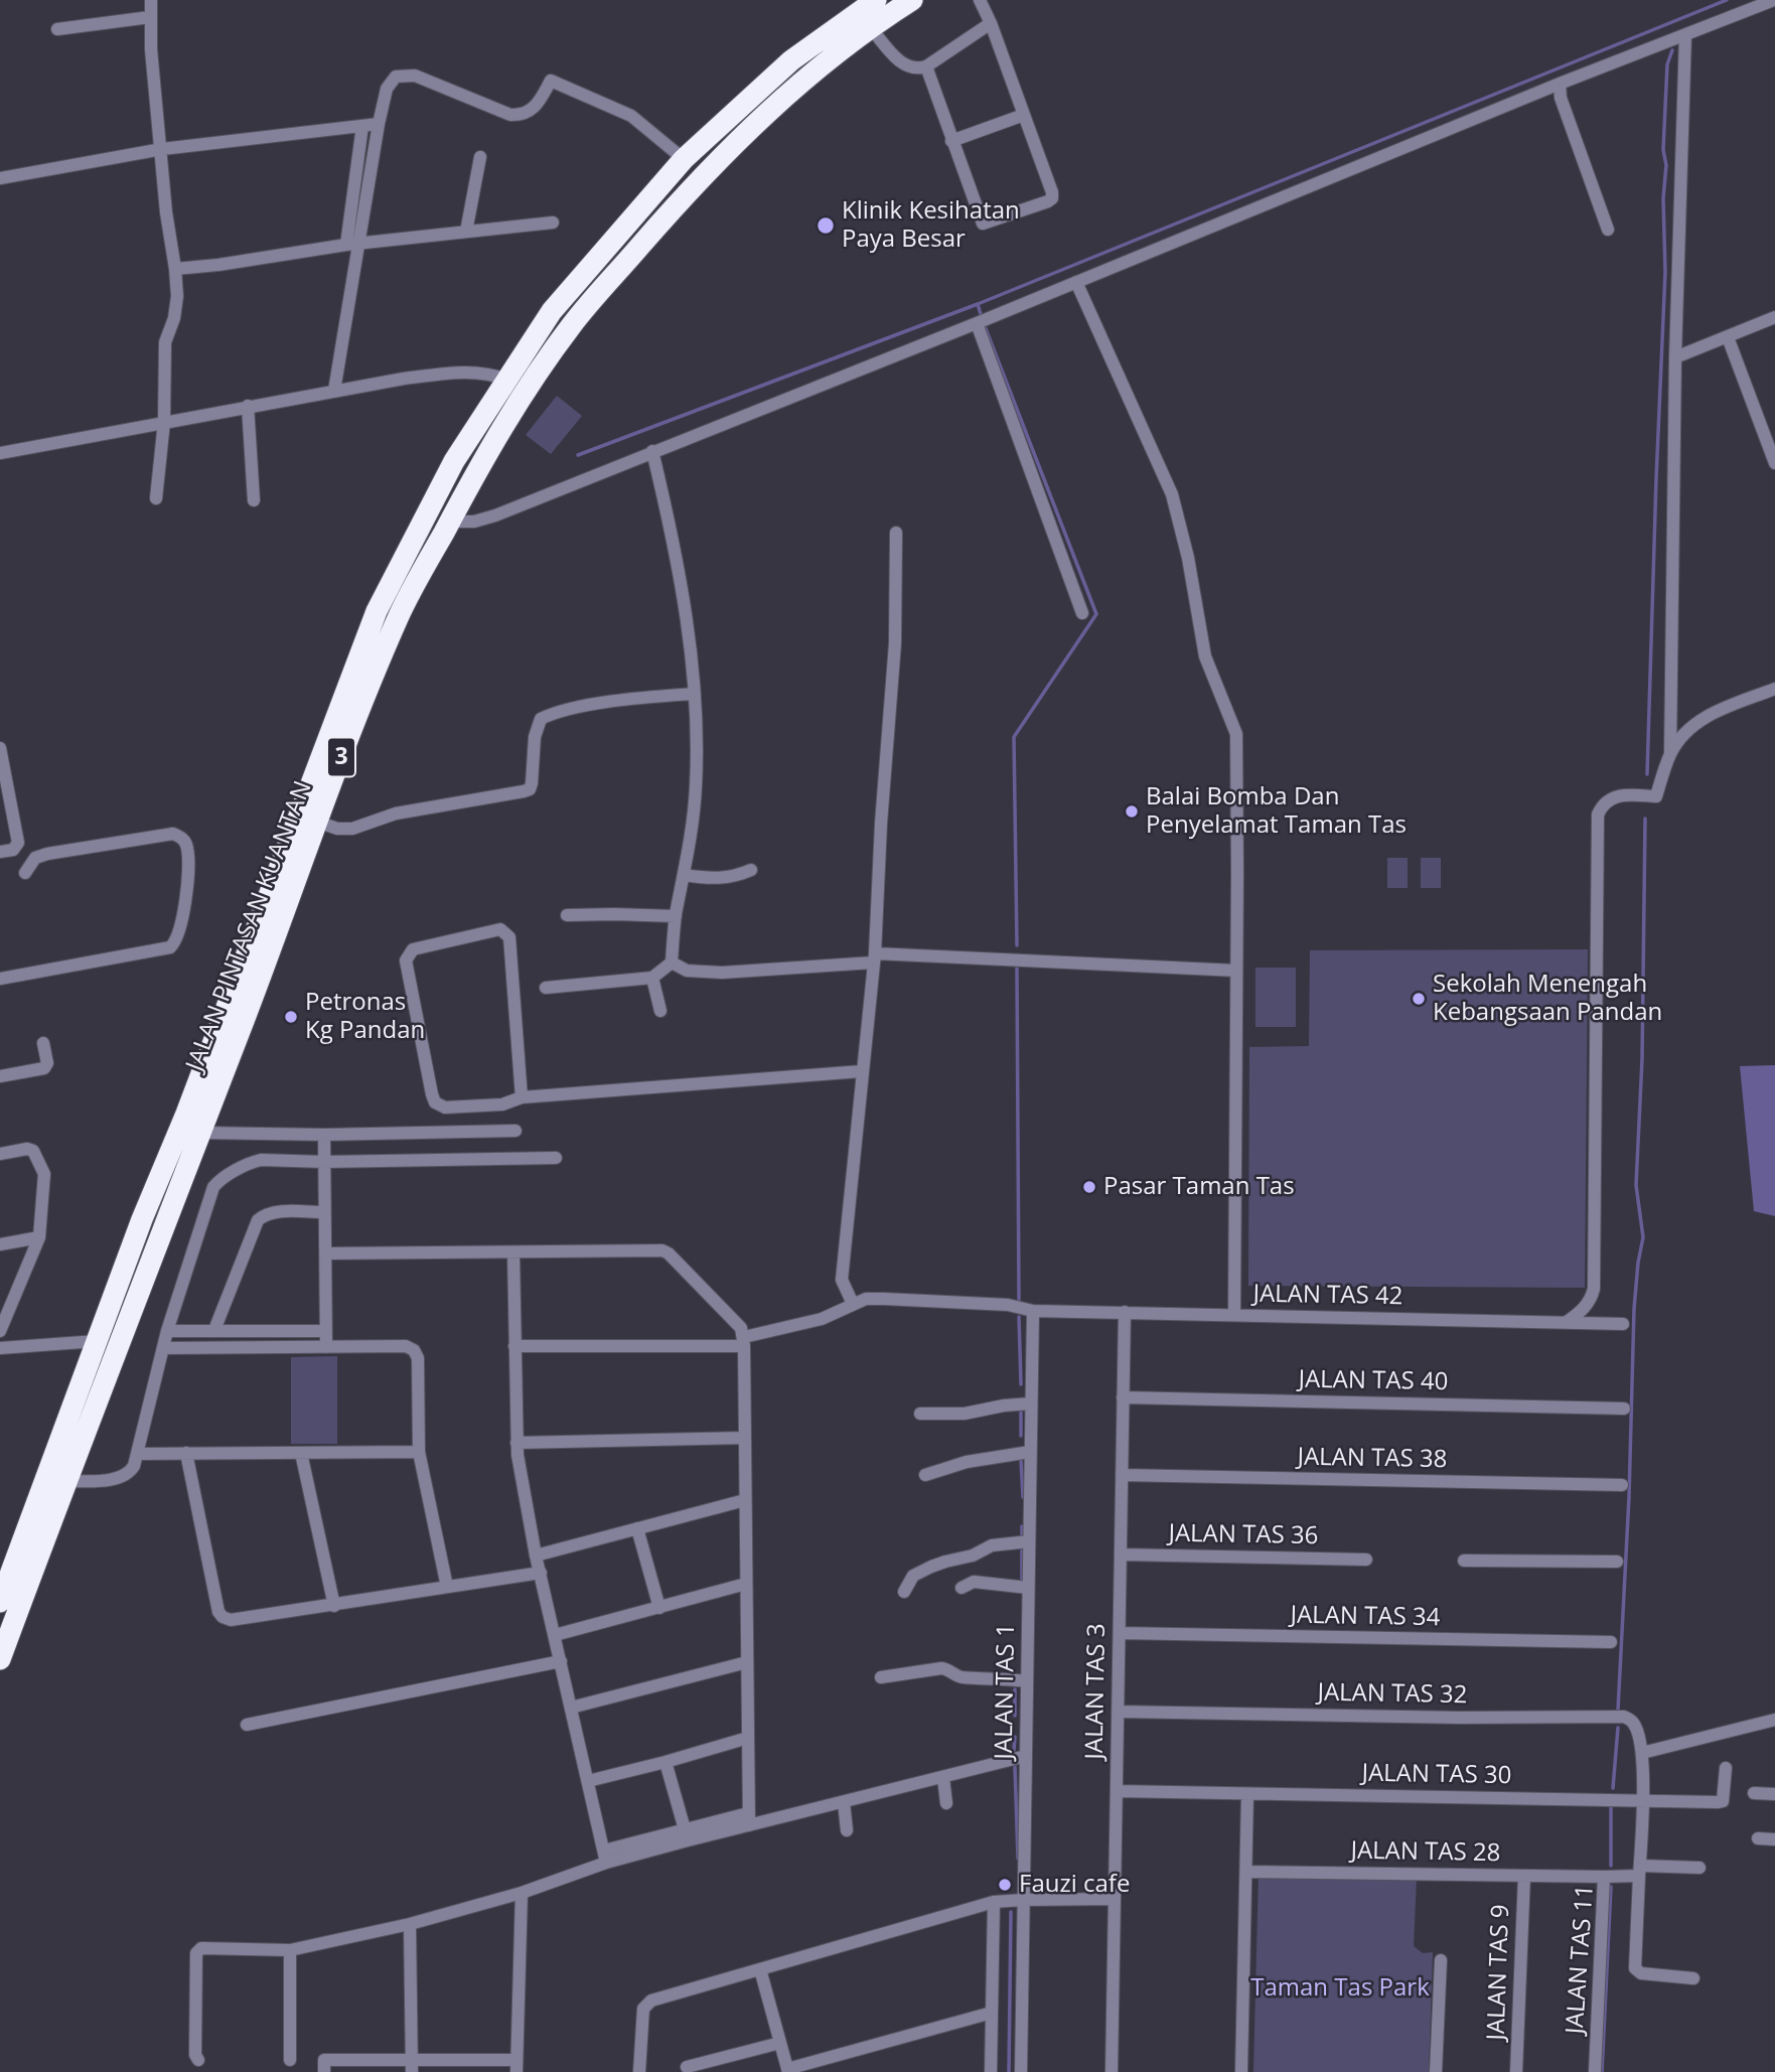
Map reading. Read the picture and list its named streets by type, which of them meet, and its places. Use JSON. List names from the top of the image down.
{
  "streets": {
    "highway": ["3", "JALAN PINTASAN KUANTAN"],
    "street": [
      "JALAN TAS 42",
      "JALAN TAS 40",
      "JALAN TAS 38",
      "JALAN TAS 36",
      "JALAN TAS 34",
      "JALAN TAS 1",
      "JALAN TAS 3",
      "JALAN TAS 32",
      "JALAN TAS 30",
      "JALAN TAS 28",
      "JALAN TAS 11",
      "JALAN TAS 9"
    ]
  },
  "crossings": [
    ["JALAN TAS 42", "JALAN TAS 1"],
    ["JALAN TAS 42", "JALAN TAS 3"],
    ["JALAN TAS 40", "JALAN TAS 3"],
    ["JALAN TAS 38", "JALAN TAS 3"],
    ["JALAN TAS 36", "JALAN TAS 3"],
    ["JALAN TAS 34", "JALAN TAS 3"],
    ["JALAN TAS 3", "JALAN TAS 32"],
    ["JALAN TAS 3", "JALAN TAS 30"],
    ["JALAN TAS 28", "JALAN TAS 11"],
    ["JALAN TAS 28", "JALAN TAS 9"]
  ],
  "parks": ["Taman Tas Park"],
  "places": [
    "Klinik Kesihatan Paya Besar",
    "Balai Bomba Dan Penyelamat Taman Tas",
    "Sekolah Menengah Kebangsaan Pandan",
    "Petronas Kg Pandan",
    "Pasar Taman Tas",
    "Fauzi cafe"
  ]
}
